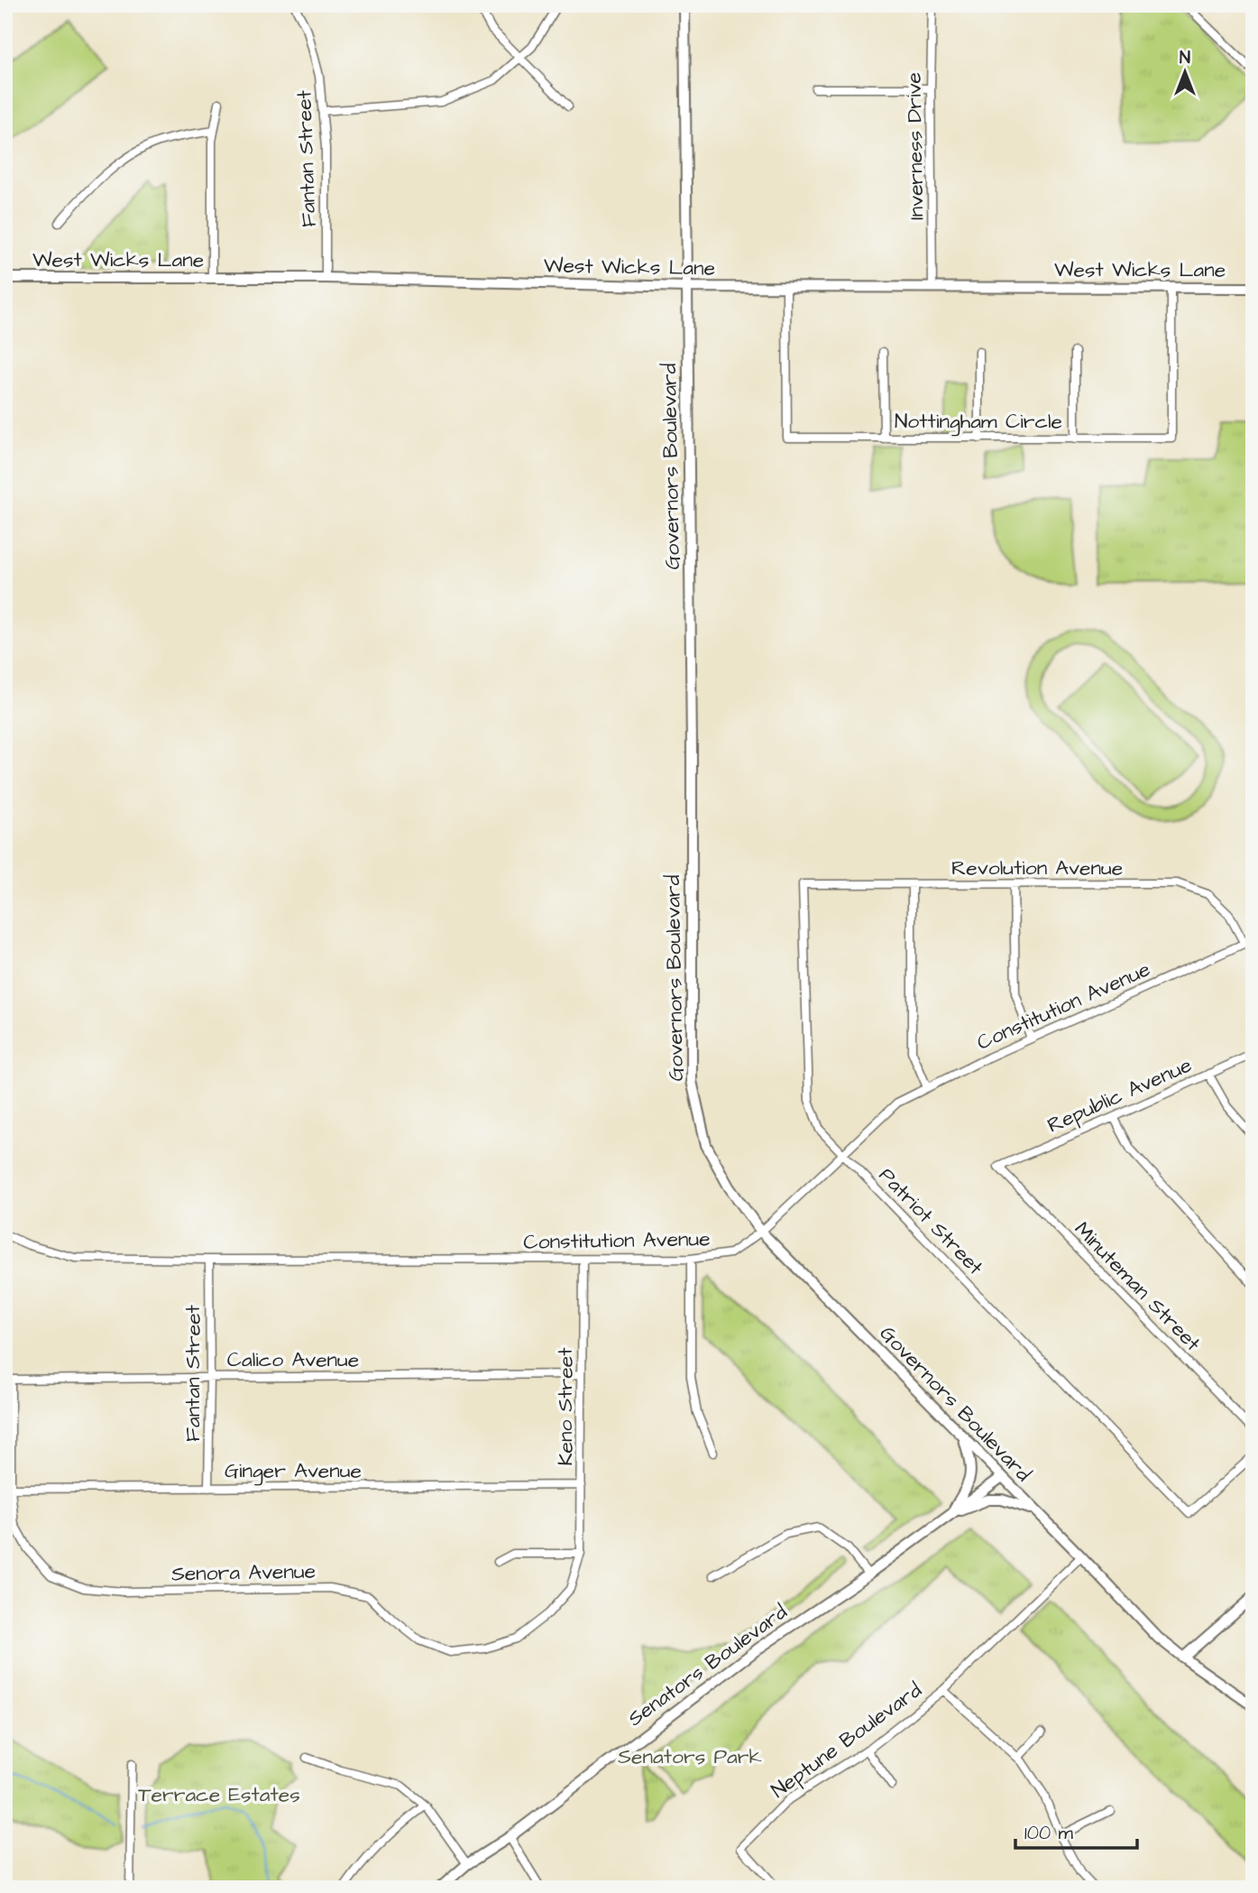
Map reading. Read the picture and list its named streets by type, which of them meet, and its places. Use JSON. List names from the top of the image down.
{
  "streets": {
    "main road": ["West Wicks Lane", "Governors Boulevard", "Senators Boulevard"],
    "street": [
      "Inverness Drive",
      "Fantan Street",
      "Nottingham Circle",
      "Revolution Avenue",
      "Constitution Avenue",
      "Republic Avenue",
      "Patriot Street",
      "Minuteman Street",
      "Calico Avenue",
      "Keno Street",
      "Ginger Avenue",
      "Senora Avenue",
      "Neptune Boulevard"
    ]
  },
  "crossings": [
    ["Inverness Drive", "West Wicks Lane"],
    ["Fantan Street", "West Wicks Lane"],
    ["Fantan Street", "Constitution Avenue"],
    ["Fantan Street", "Calico Avenue"],
    ["Fantan Street", "Ginger Avenue"],
    ["West Wicks Lane", "Nottingham Circle"],
    ["West Wicks Lane", "Governors Boulevard"],
    ["Governors Boulevard", "Constitution Avenue"],
    ["Governors Boulevard", "Senators Boulevard"],
    ["Governors Boulevard", "Neptune Boulevard"],
    ["Revolution Avenue", "Constitution Avenue"],
    ["Revolution Avenue", "Patriot Street"],
    ["Constitution Avenue", "Patriot Street"],
    ["Constitution Avenue", "Keno Street"],
    ["Republic Avenue", "Minuteman Street"],
    ["Calico Avenue", "Keno Street"],
    ["Calico Avenue", "Senora Avenue"],
    ["Keno Street", "Ginger Avenue"],
    ["Keno Street", "Senora Avenue"],
    ["Ginger Avenue", "Senora Avenue"]
  ],
  "parks": ["Senators Park", "Terrace Estates"],
  "scale_bar": "100 m",
  "north": "top"
}
